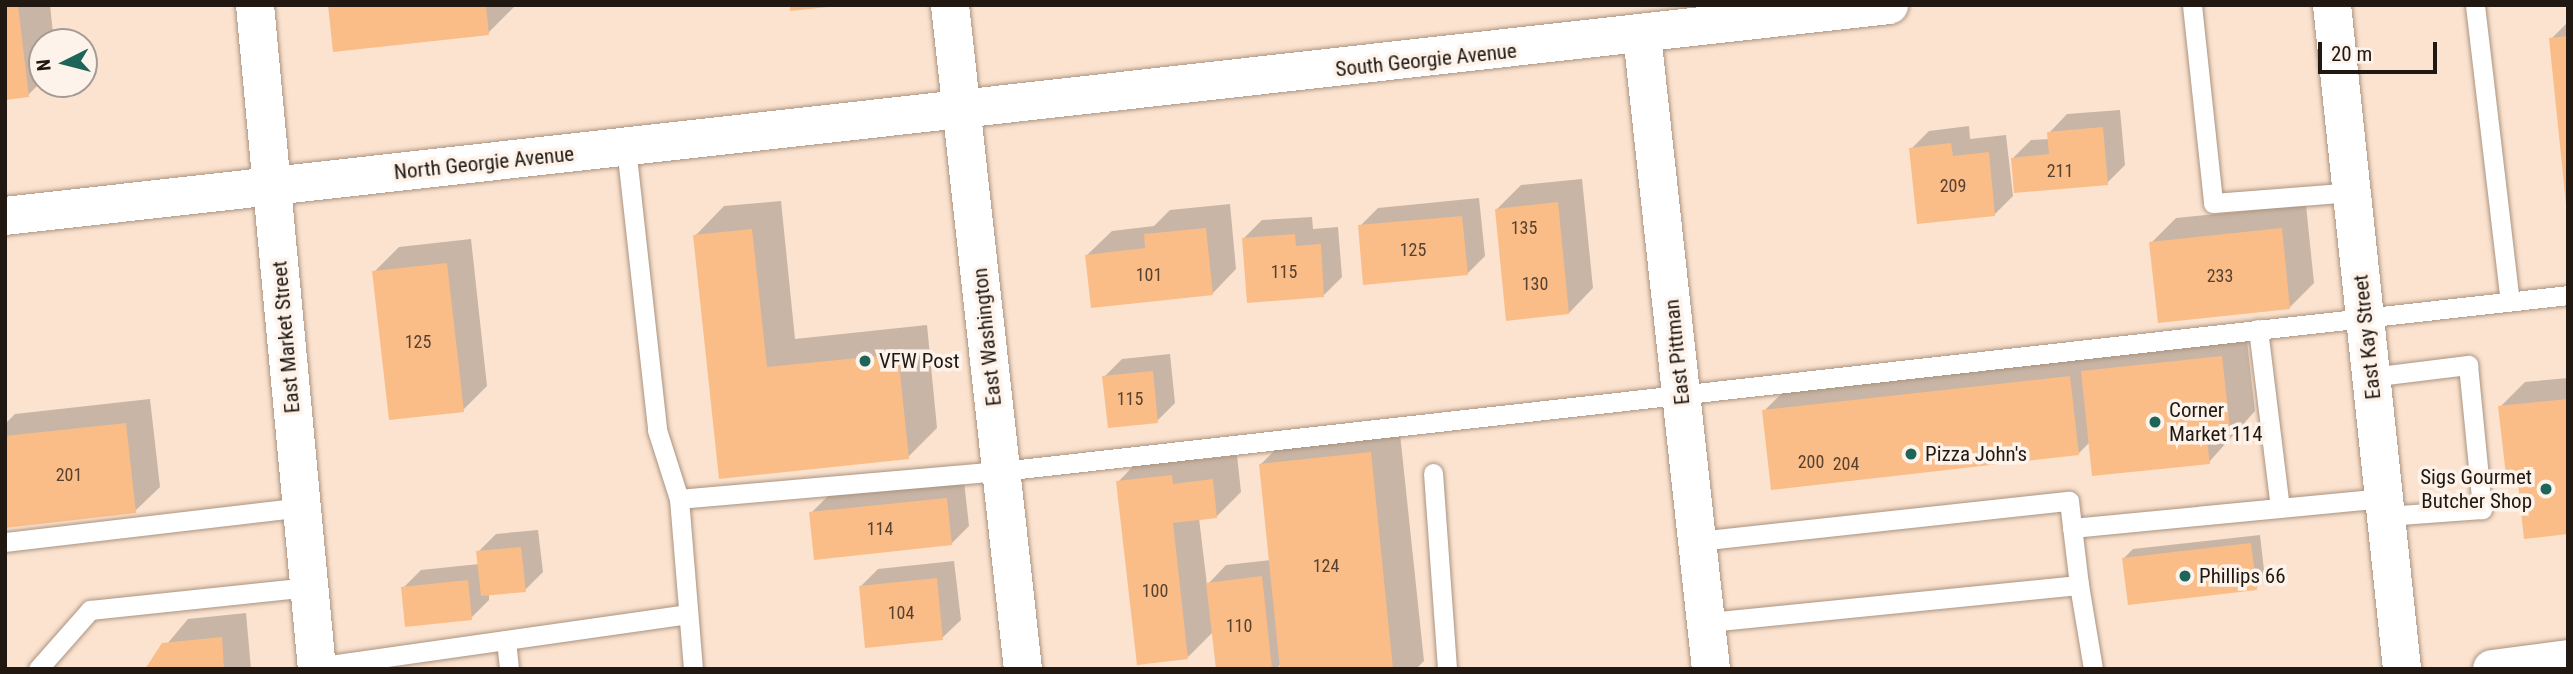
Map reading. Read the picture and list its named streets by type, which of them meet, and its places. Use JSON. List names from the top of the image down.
{
  "streets": {
    "street": [
      "South Georgie Avenue",
      "North Georgie Avenue",
      "East Market Street",
      "East Washington",
      "East Kay Street",
      "East Pittman"
    ]
  },
  "crossings": [
    ["South Georgie Avenue", "North Georgie Avenue"],
    ["South Georgie Avenue", "East Washington"],
    ["South Georgie Avenue", "East Pittman"],
    ["North Georgie Avenue", "East Market Street"],
    ["North Georgie Avenue", "East Washington"]
  ],
  "places": [
    "VFW Post",
    "Corner Market 114",
    "Pizza John's",
    "Sigs Gourmet Butcher Shop",
    "Phillips 66"
  ],
  "house_numbers": [
    "211",
    "209",
    "135",
    "125",
    "115",
    "101",
    "233",
    "130",
    "125",
    "115",
    "200",
    "204",
    "201",
    "114",
    "124",
    "100",
    "104",
    "110"
  ],
  "scale_bar": "20 m",
  "north": "left"
}
